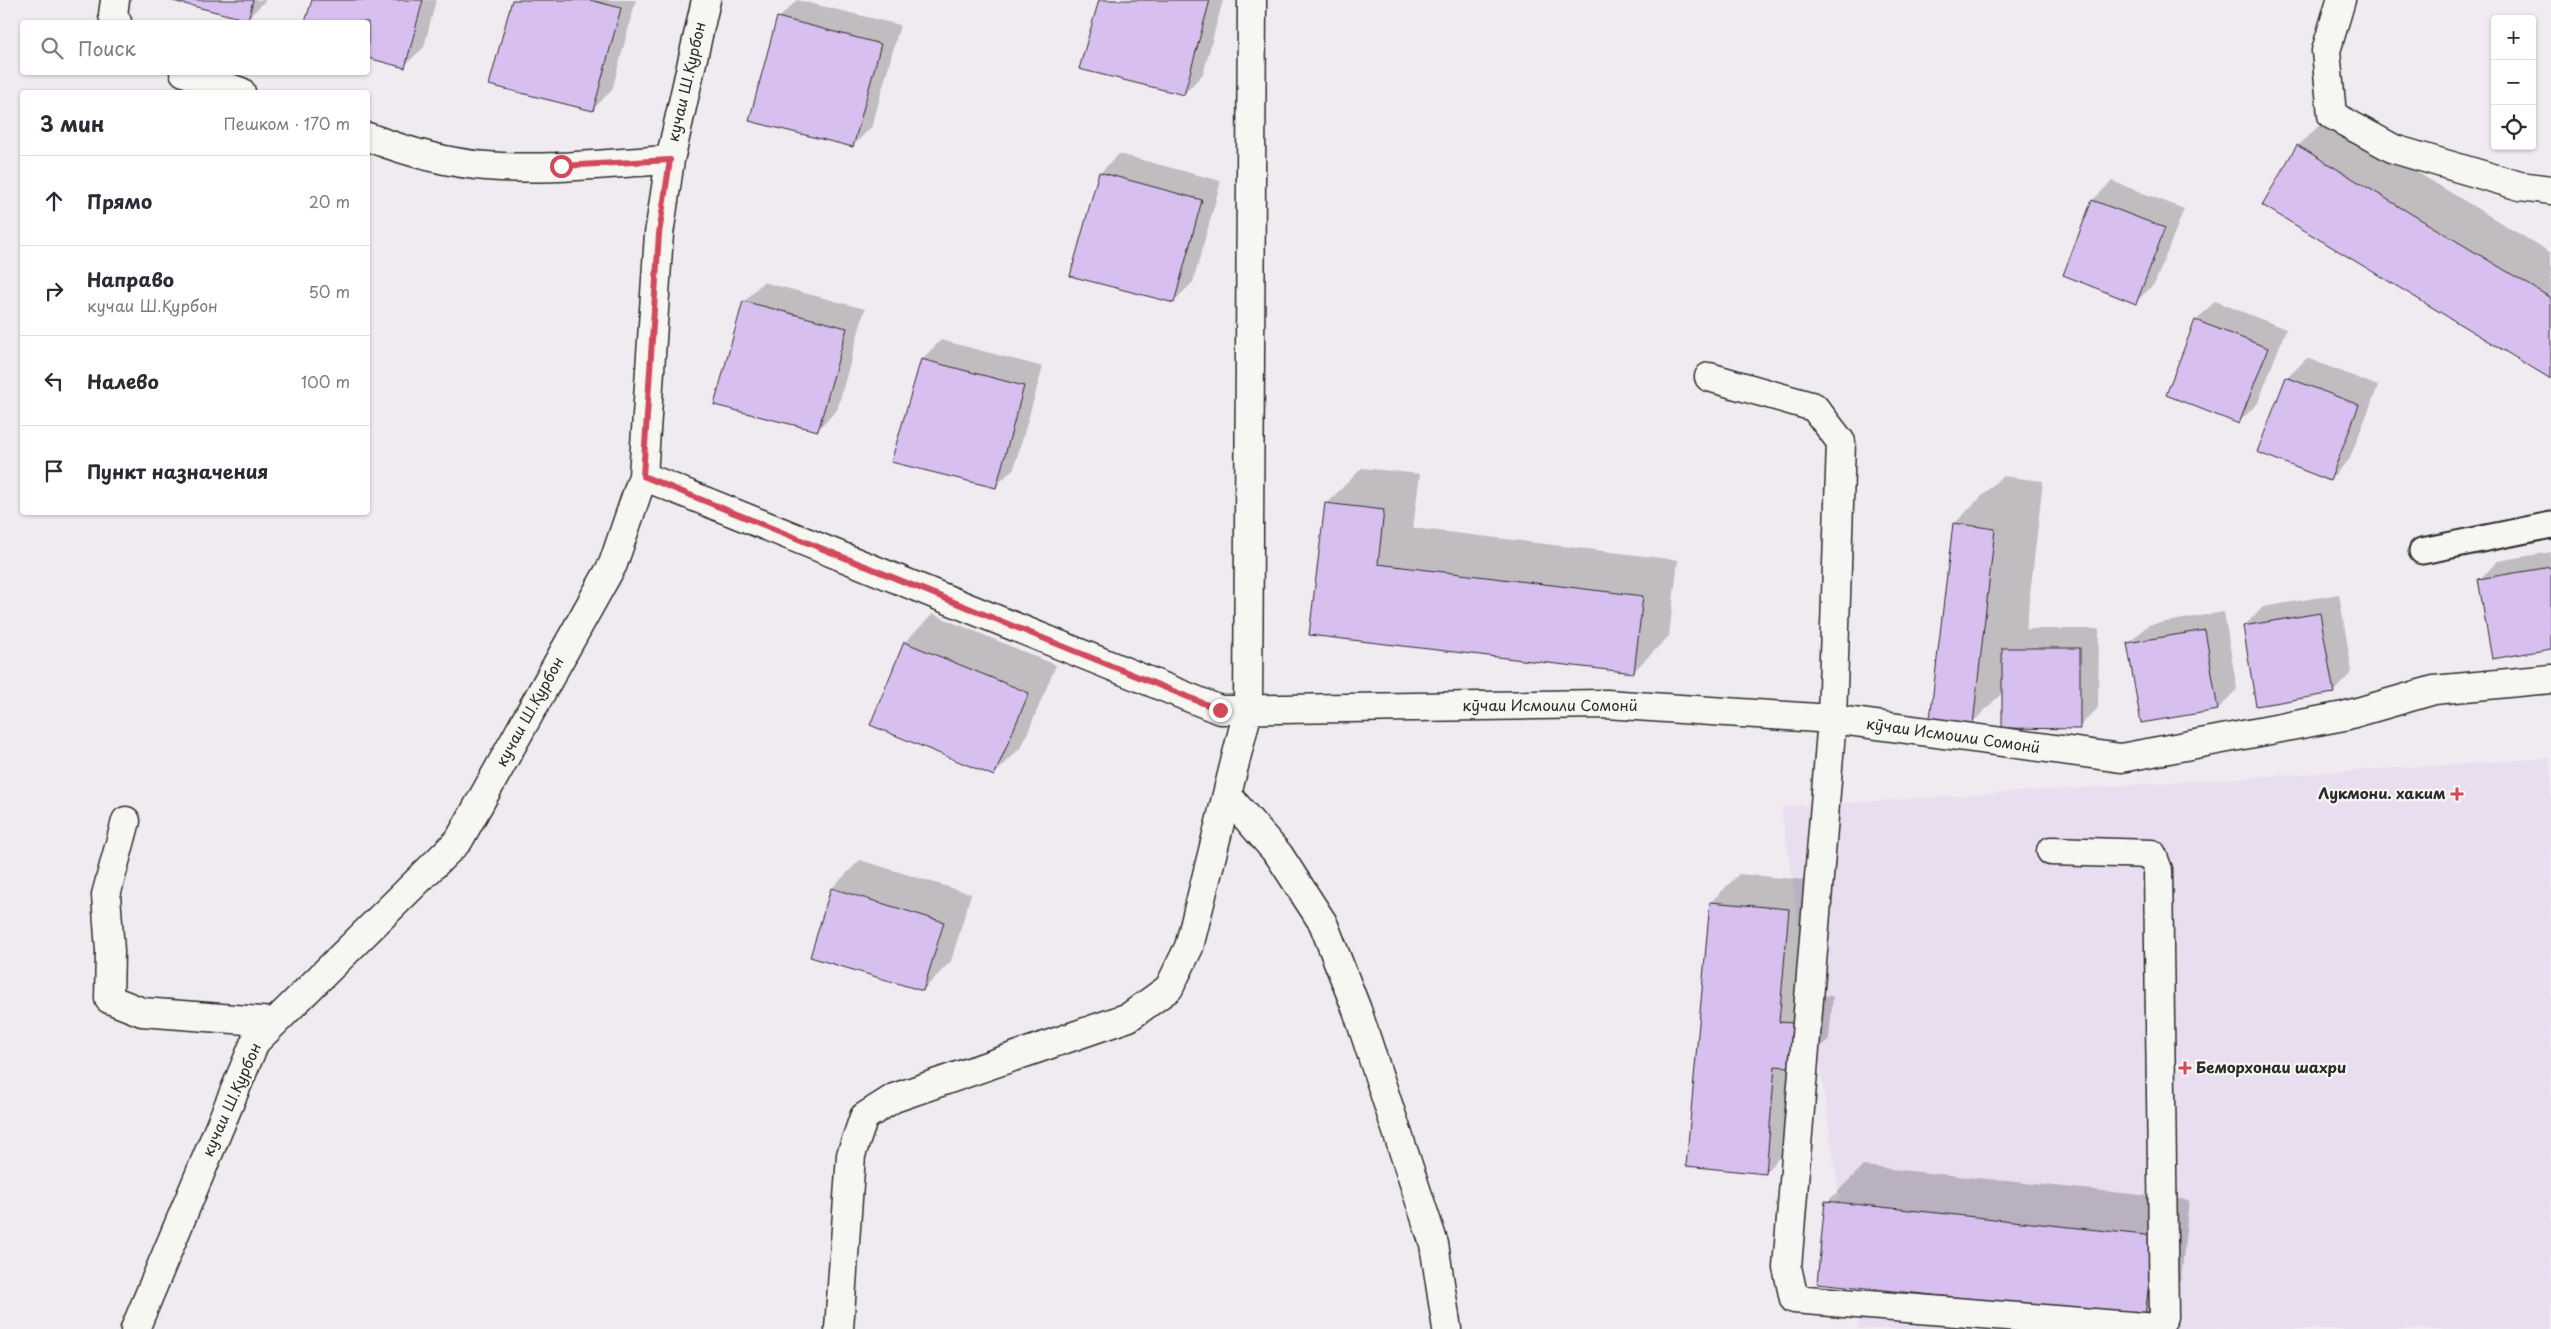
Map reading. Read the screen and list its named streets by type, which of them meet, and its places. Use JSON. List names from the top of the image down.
{
  "streets": {
    "street": ["кучаи Ш.Қурбон", "кӯчаи Исмоили Сомонӣ"]
  },
  "crossings": [
    ["кучаи Ш.Қурбон", "кӯчаи Исмоили Сомонӣ"]
  ],
  "places": {
    "health": ["Лукмони. хаким", "Беморхонаи шахри"]
  },
  "page": {
    "map_buttons": ["+", "−"],
    "search": "Поиск",
    "heading": ["3 мин", "Пешком · 170 m"],
    "list": [
      ["Прямо", "20 m"],
      ["Направо", "кучаи Ш.Қурбон", "50 m"],
      ["Налево", "100 m"],
      "Пункт назначения"
    ]
  }
}
